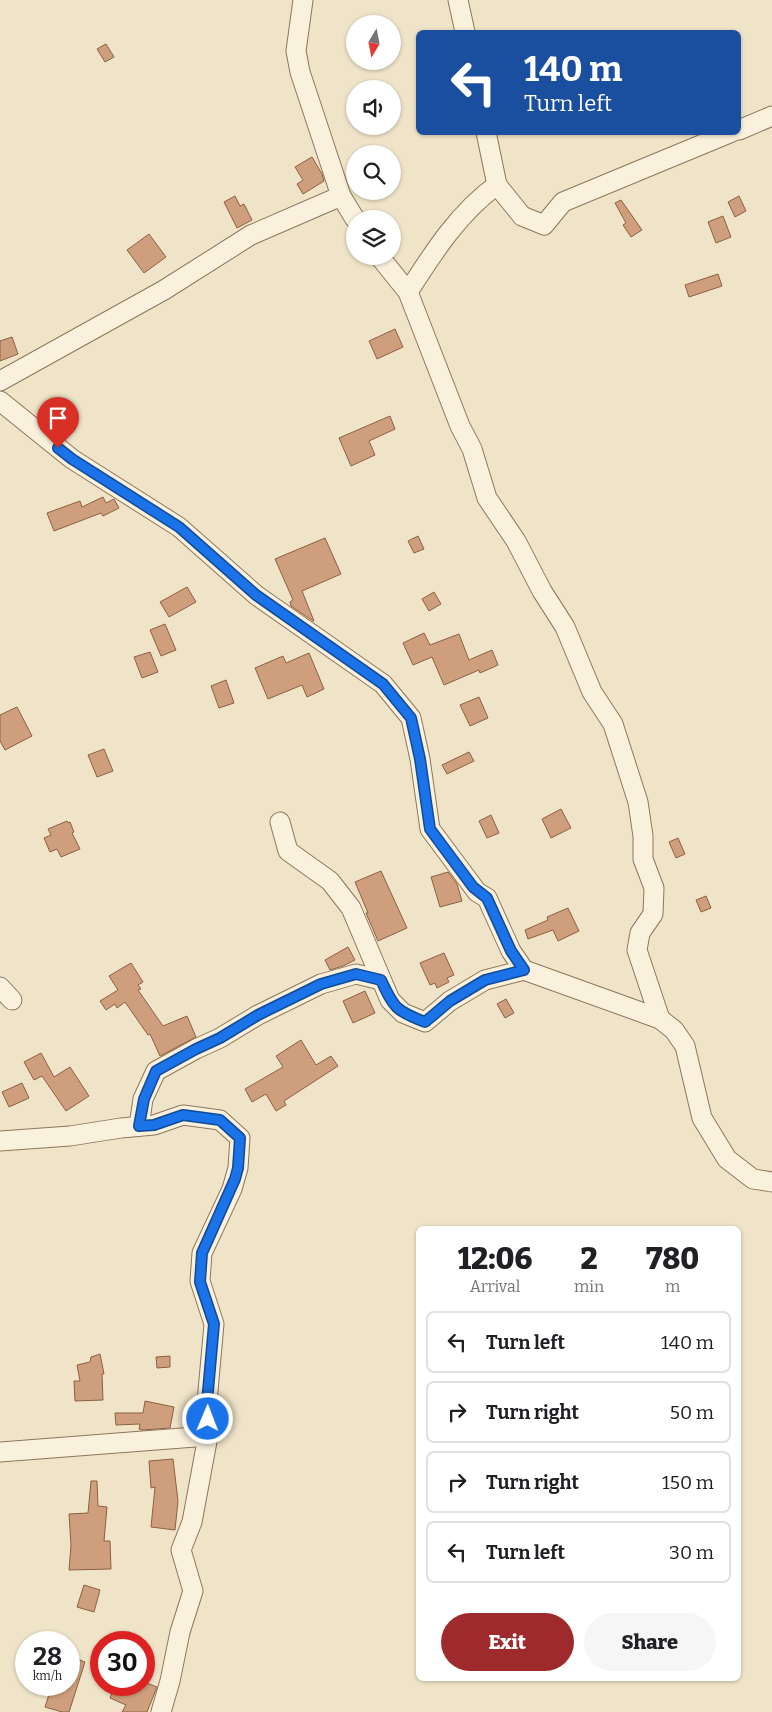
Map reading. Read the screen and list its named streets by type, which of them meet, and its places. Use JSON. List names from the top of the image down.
{
  "north": "bottom",
  "page": {
    "turn": ["140 m", "Turn left"],
    "eta": [
      "12:06",
      "Arrival",
      "2",
      "min",
      "780",
      "m"
    ],
    "list": [
      {
        "name": "Turn left",
        "value": "140 m"
      },
      {
        "name": "Turn right",
        "value": "50 m"
      },
      {
        "name": "Turn right",
        "value": "150 m"
      },
      {
        "name": "Turn left",
        "value": "30 m"
      }
    ],
    "buttons": ["Exit", "Share"],
    "speed": "28 km/h",
    "limit": "30"
  }
}
